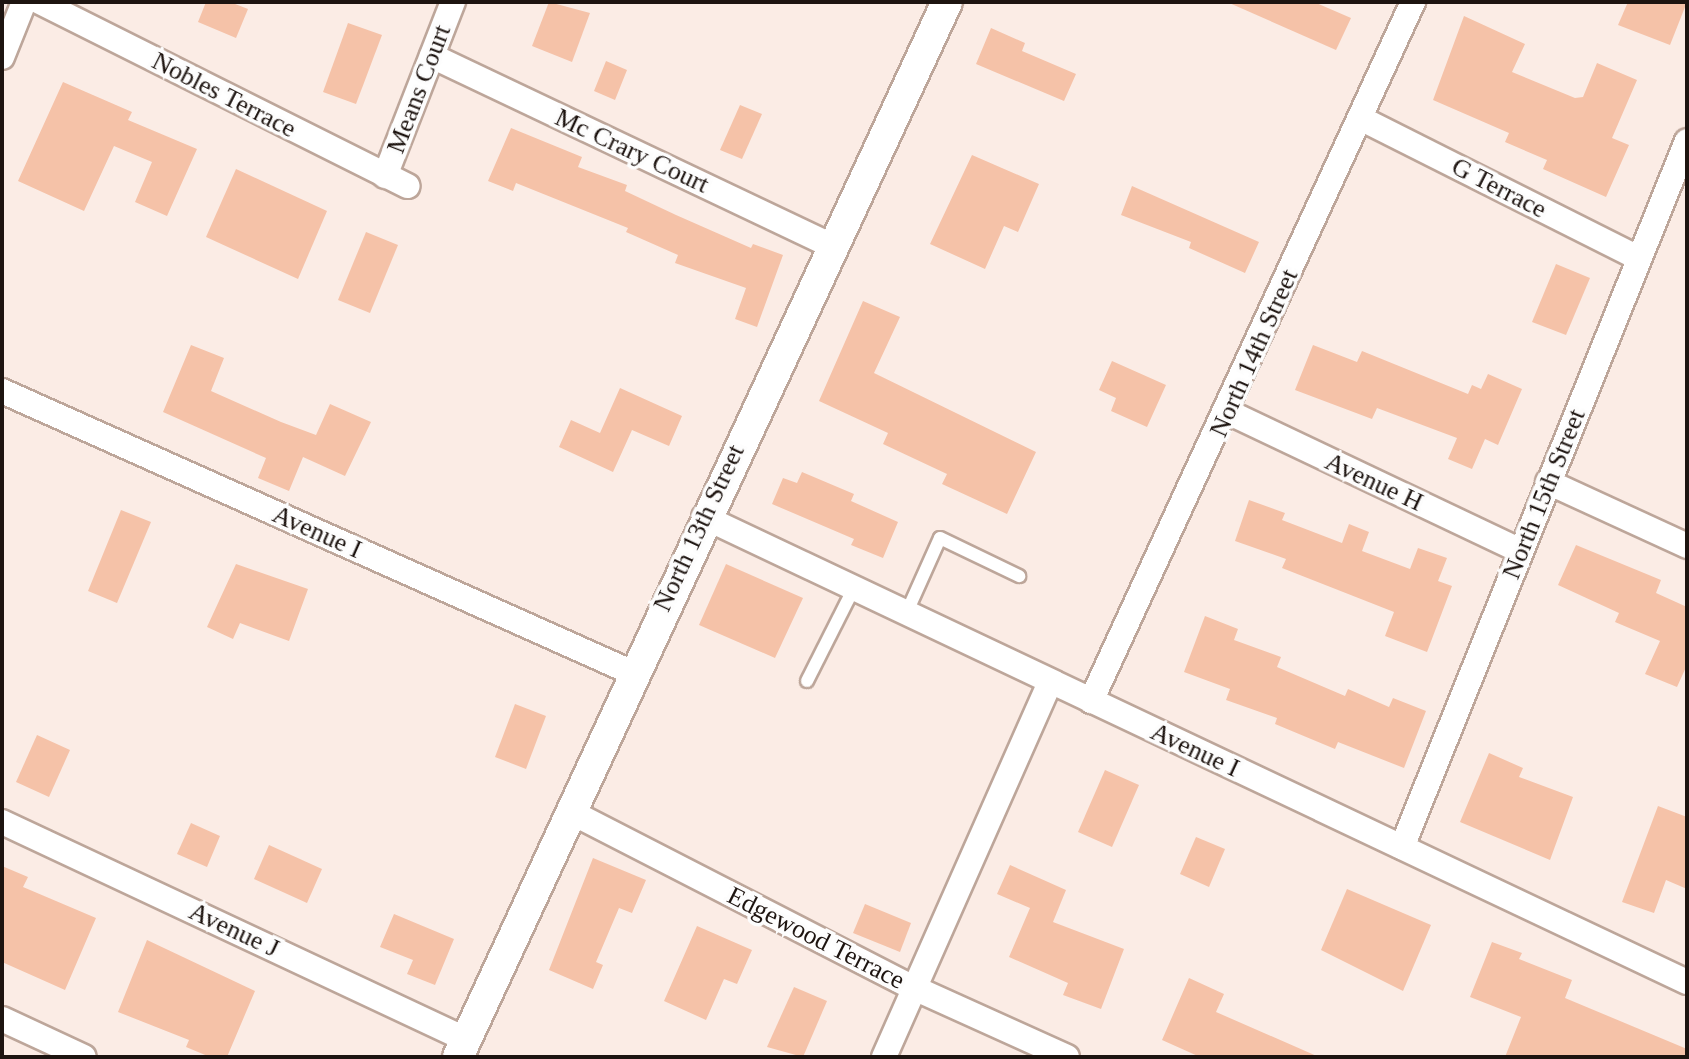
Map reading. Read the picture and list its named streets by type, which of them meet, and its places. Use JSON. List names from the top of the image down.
{
  "streets": {
    "street": [
      "Means Court",
      "Nobles Terrace",
      "Mc Crary Court",
      "G Terrace",
      "North 14th Street",
      "Avenue H",
      "North 15th Street",
      "North 13th Street",
      "Avenue I",
      "Avenue J",
      "Edgewood Terrace"
    ]
  },
  "crossings": [
    ["Means Court", "Nobles Terrace"],
    ["Means Court", "Mc Crary Court"],
    ["Mc Crary Court", "North 13th Street"],
    ["G Terrace", "North 14th Street"],
    ["G Terrace", "North 15th Street"],
    ["North 14th Street", "Avenue H"],
    ["North 14th Street", "Avenue I"],
    ["Avenue H", "North 15th Street"],
    ["North 15th Street", "Avenue I"],
    ["North 13th Street", "Avenue I"],
    ["North 13th Street", "Avenue J"],
    ["North 13th Street", "Edgewood Terrace"]
  ]
}
